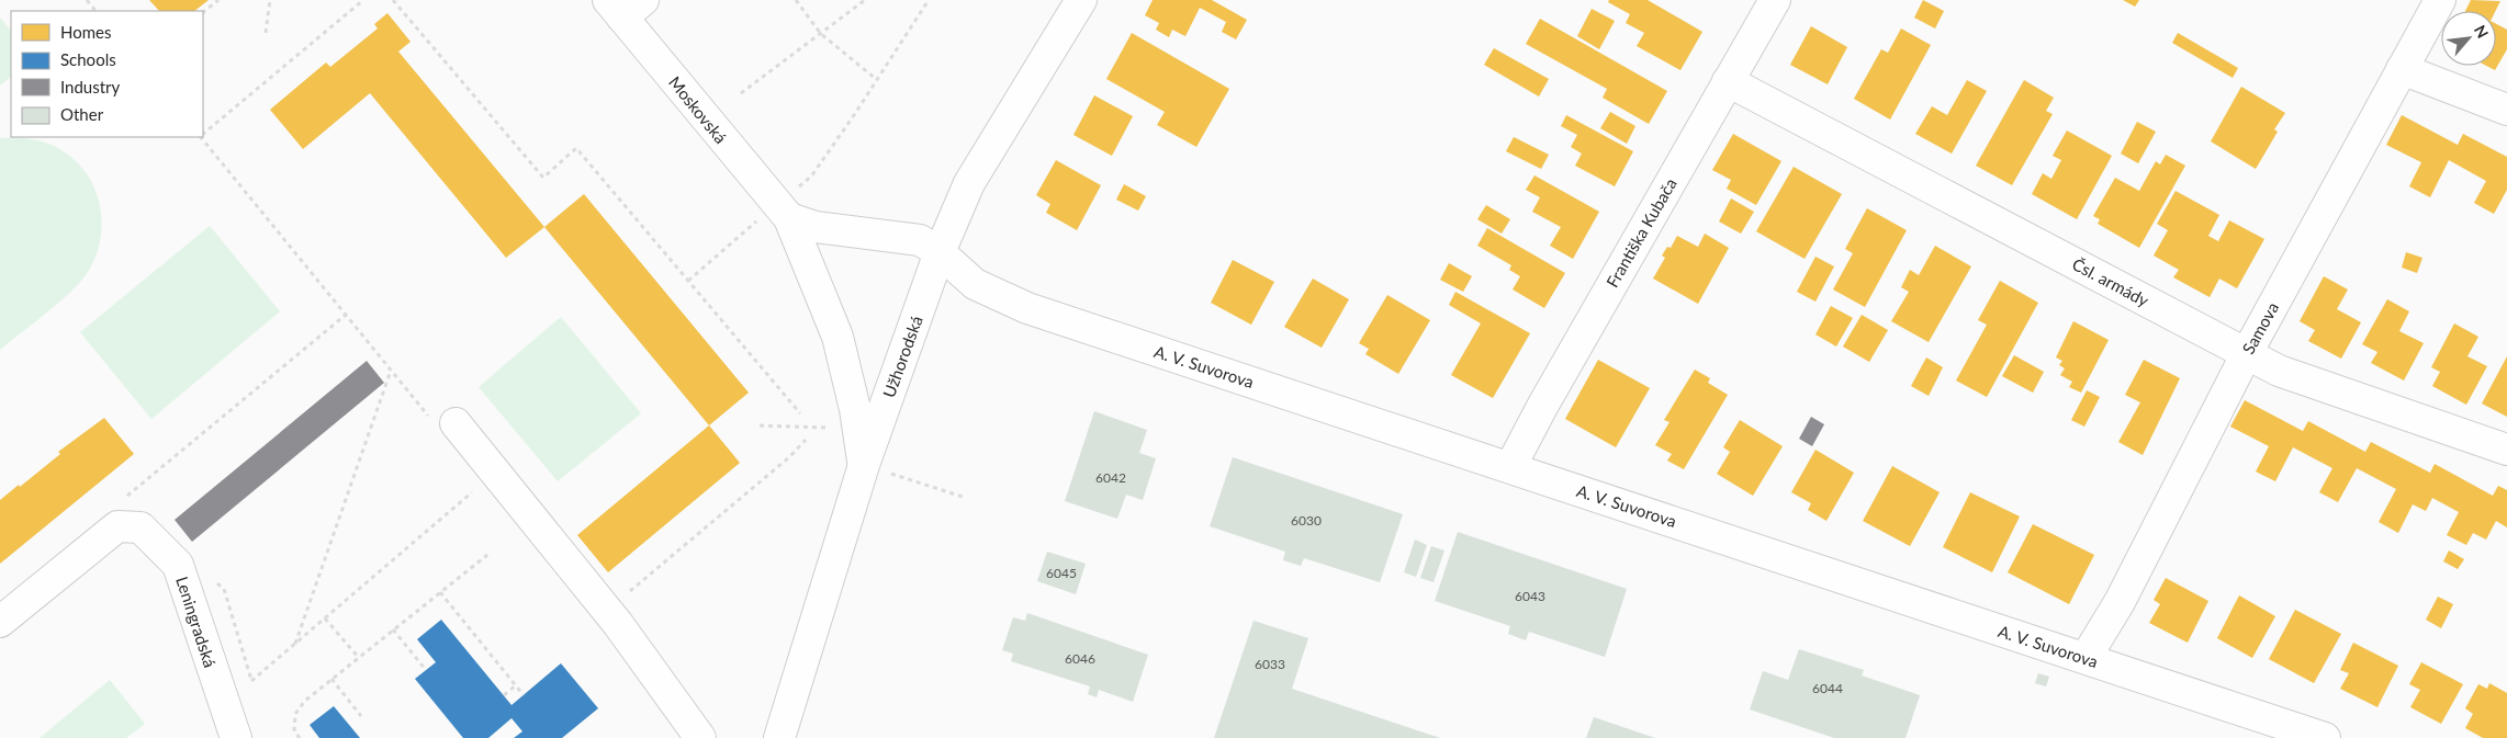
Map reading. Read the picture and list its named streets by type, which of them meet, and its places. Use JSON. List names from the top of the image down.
{
  "streets": {
    "street": [
      "Moskovská",
      "Františka Kubača",
      "Čsl. armády",
      "Samova",
      "Užhorodská",
      "A. V. Suvorova",
      "Leningradská"
    ]
  },
  "crossings": [
    ["Moskovská", "Užhorodská"],
    ["Františka Kubača", "Čsl. armády"],
    ["Františka Kubača", "A. V. Suvorova"],
    ["Čsl. armády", "Samova"],
    ["Samova", "A. V. Suvorova"],
    ["Užhorodská", "A. V. Suvorova"]
  ],
  "house_numbers": [
    "6042",
    "6030",
    "6045",
    "6043",
    "6046",
    "6033",
    "6044"
  ],
  "legend": [
    "Homes",
    "Schools",
    "Industry",
    "Other"
  ],
  "north": "top right"
}
